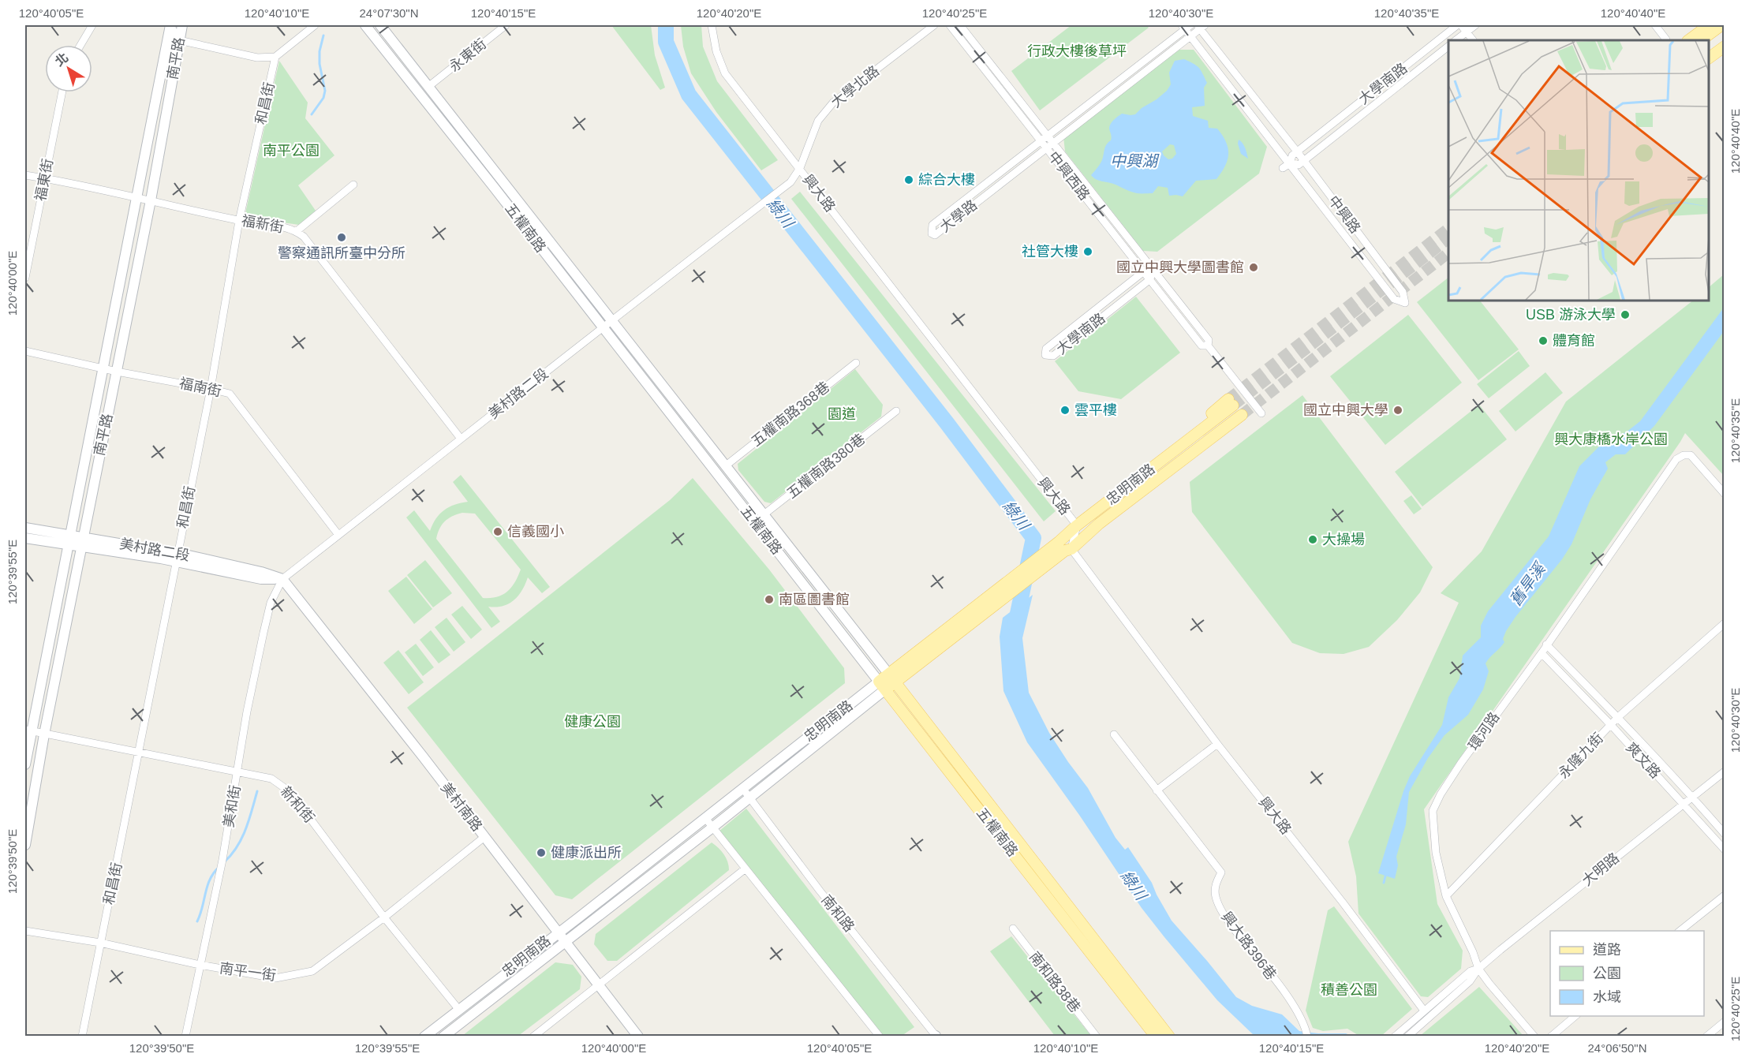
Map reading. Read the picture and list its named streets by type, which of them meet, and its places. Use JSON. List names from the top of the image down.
{
  "streets": {
    "main road": [
      "南平路",
      "五權南路",
      "美村路二段",
      "忠明南路",
      "美村南路"
    ],
    "street": [
      "永東街",
      "大學南路",
      "大學北路",
      "和昌街",
      "中興西路",
      "福東街",
      "興大路",
      "中興路",
      "大學路",
      "福新街",
      "福南街",
      "五權南路368巷",
      "五權南路380巷",
      "環河路",
      "永隆九街",
      "爽文路",
      "新和街",
      "美和街",
      "大明路",
      "南和路",
      "興大路396巷",
      "南平一街",
      "南和路38巷"
    ]
  },
  "crossings": [
    ["永東街", "五權南路"],
    ["南平路", "福新街"],
    ["南平路", "福南街"],
    ["南平路", "美村路二段"],
    ["南平路", "新和街"],
    ["大學南路", "中興西路"],
    ["大學南路", "中興路"],
    ["大學北路", "興大路"],
    ["大學北路", "美村路二段"],
    ["和昌街", "福新街"],
    ["和昌街", "福南街"],
    ["和昌街", "美村路二段"],
    ["和昌街", "新和街"],
    ["和昌街", "南平一街"],
    ["中興西路", "大學路"],
    ["福東街", "福新街"],
    ["興大路", "美村路二段"],
    ["興大路", "忠明南路"],
    ["興大路", "大明路"],
    ["中興路", "大學路"],
    ["福新街", "美村路二段"],
    ["五權南路", "美村路二段"],
    ["五權南路", "五權南路368巷"],
    ["五權南路", "五權南路380巷"],
    ["五權南路", "忠明南路"],
    ["福南街", "美村路二段"],
    ["美村路二段", "美和街"],
    ["美村路二段", "美村南路"],
    ["忠明南路", "新和街"],
    ["忠明南路", "美村南路"],
    ["忠明南路", "南和路"],
    ["環河路", "永隆九街"],
    ["環河路", "爽文路"],
    ["環河路", "大明路"],
    ["永隆九街", "爽文路"],
    ["爽文路", "大明路"],
    ["新和街", "美和街"],
    ["新和街", "南平一街"],
    ["美和街", "美村南路"],
    ["美和街", "南平一街"],
    ["美村南路", "南平一街"]
  ],
  "water": ["中興湖", "綠川", "舊旱溪"],
  "parks": [
    "行政大樓後草坪",
    "南平公園",
    "園道",
    "興大康橋水岸公園",
    "健康公園",
    "積善公園"
  ],
  "places": [
    "綜合大樓",
    "警察通訊所臺中分所",
    "社管大樓",
    "國立中興大學圖書館",
    "USB 游泳大學",
    "體育館",
    "雲平樓",
    "國立中興大學",
    "信義國小",
    "大操場",
    "南區圖書館",
    "健康派出所"
  ],
  "legend": ["道路", "公園", "水域"],
  "north": "top left",
  "coordinates": [
    "120°40'05\"E",
    "120°40'10\"E",
    "24°07'30\"N",
    "120°40'15\"E",
    "120°40'20\"E",
    "120°40'25\"E",
    "120°40'30\"E",
    "120°40'35\"E",
    "120°40'40\"E",
    "120°40'00\"E",
    "120°39'55\"E",
    "120°39'50\"E",
    "24°06'50\"N"
  ]
}
